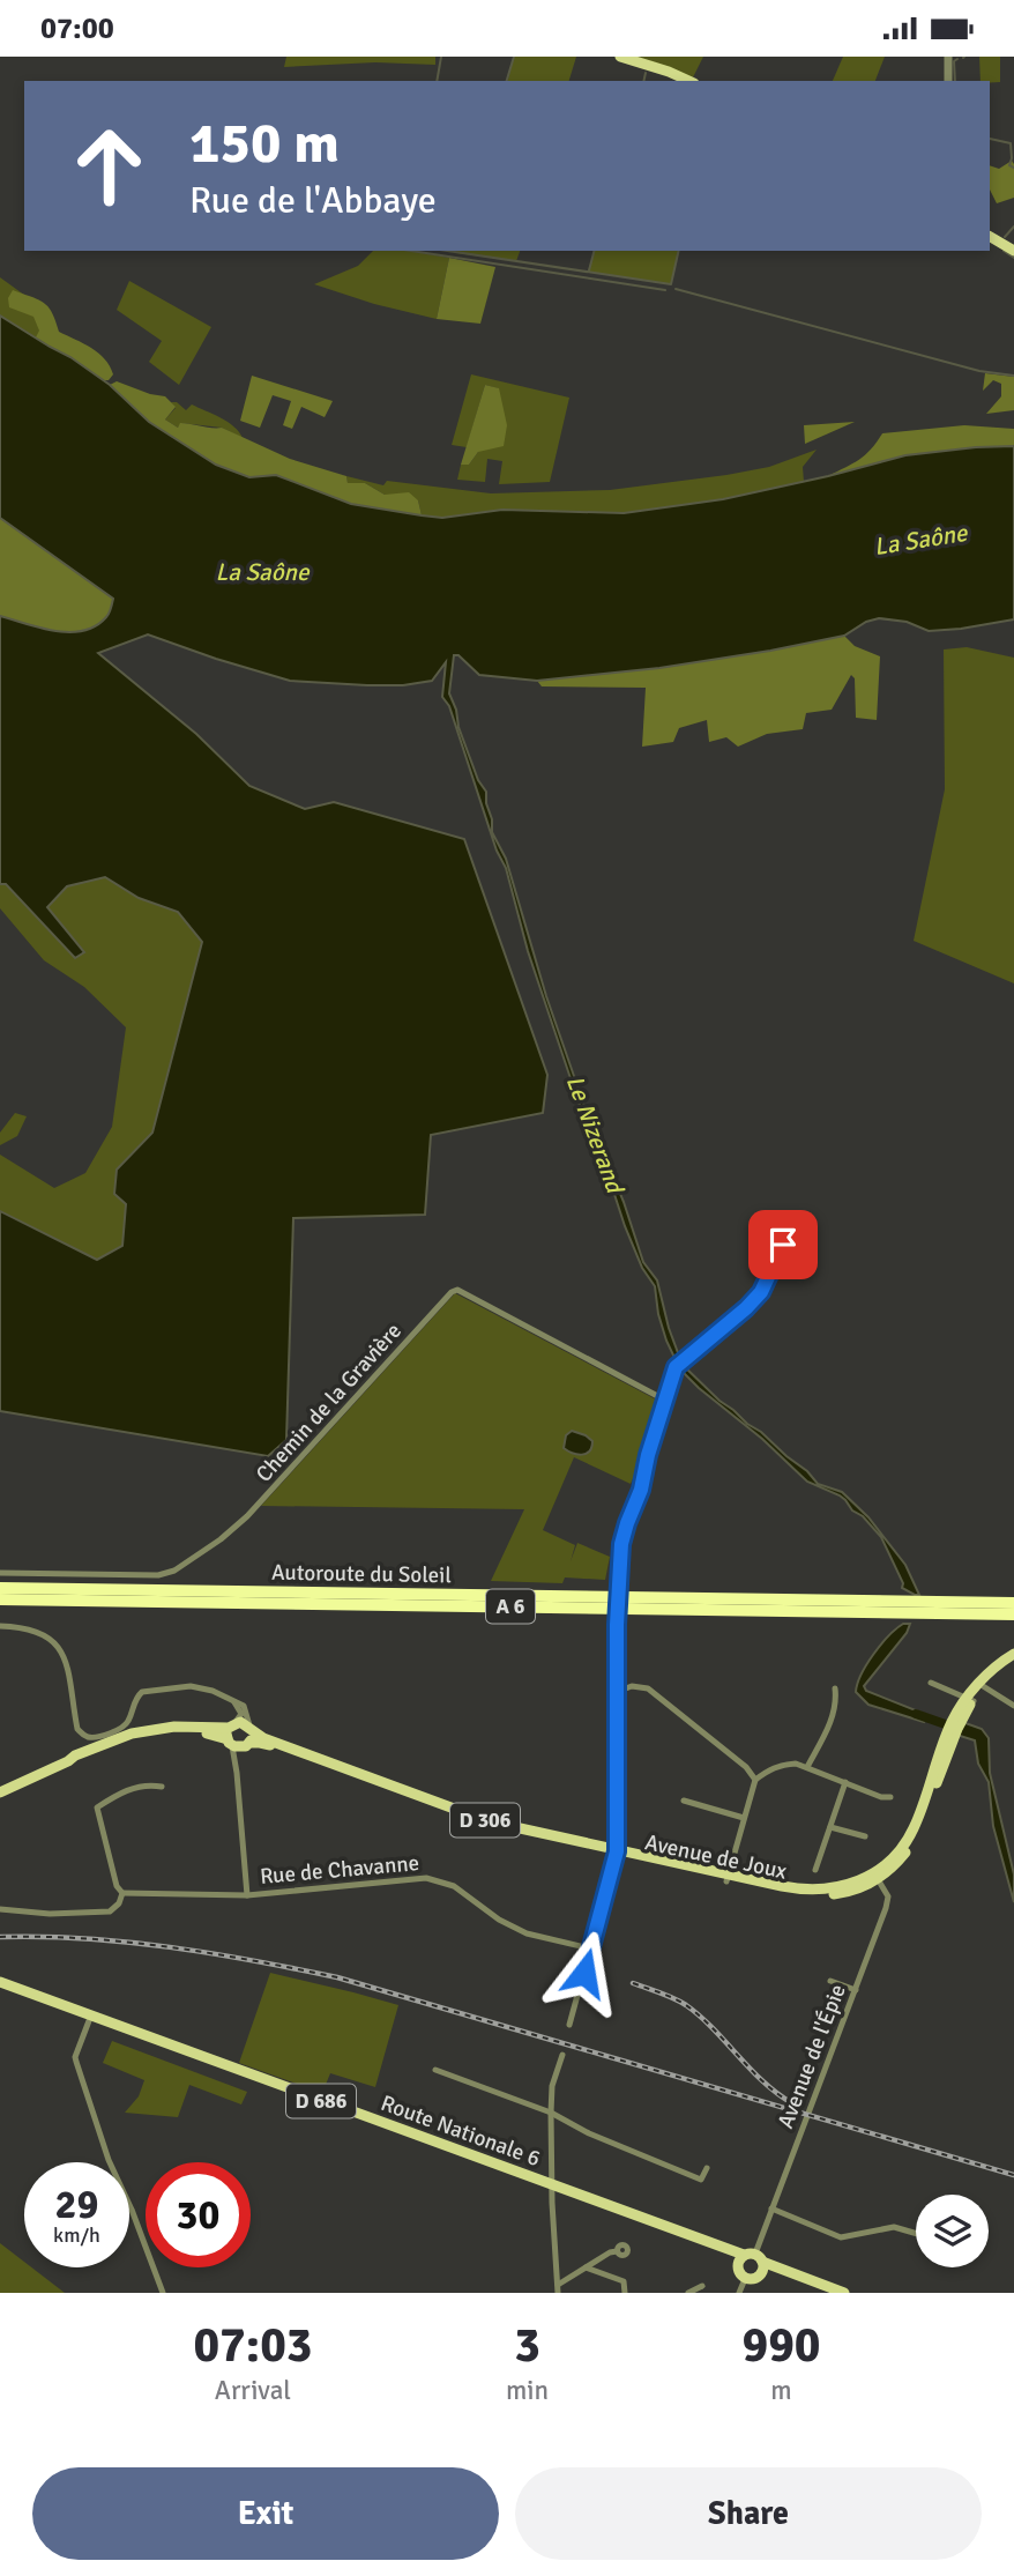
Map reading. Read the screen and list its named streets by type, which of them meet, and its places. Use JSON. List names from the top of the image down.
{
  "streets": {
    "highway": ["Autoroute du Soleil", "A 6"],
    "main road": [
      "D 306",
      "Avenue de Joux",
      "D 686",
      "Route Nationale 6"
    ],
    "street": ["Chemin de la Gravière", "Rue de Chavanne", "Avenue de l'Épie"]
  },
  "crossings": [
    ["Avenue de Joux", "Avenue de l'Épie"],
    ["Avenue de l'Épie", "Route Nationale 6"]
  ],
  "water": ["La Saône", "Le Nizerand"],
  "page": {
    "status": "07:00",
    "turn": ["150 m", "Rue de l'Abbaye"],
    "speed": "29 km/h",
    "limit": "30",
    "eta": [
      "07:03",
      "Arrival",
      "3",
      "min",
      "990",
      "m"
    ],
    "buttons": ["Exit", "Share"]
  }
}
